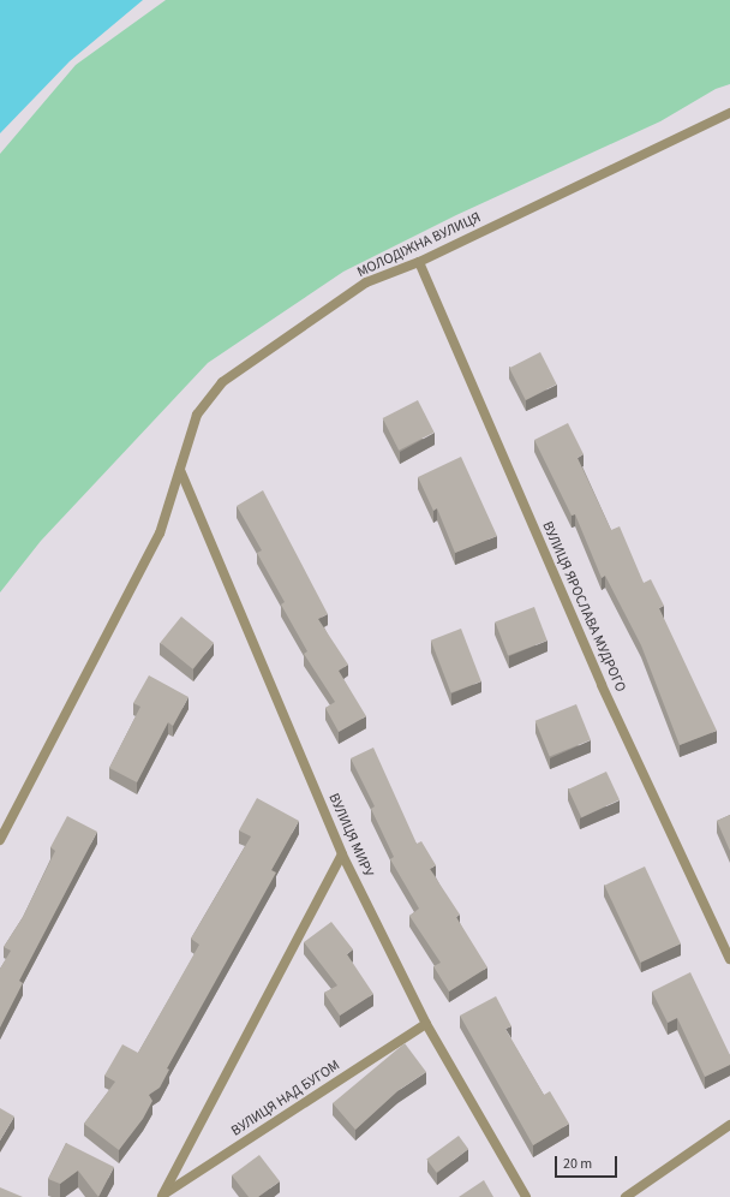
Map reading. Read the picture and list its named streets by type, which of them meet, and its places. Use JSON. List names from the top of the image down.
{
  "streets": {
    "street": [
      "МОЛОДІЖНА ВУЛИЦЯ",
      "ВУЛИЦЯ ЯРОСЛАВА МУДРОГО",
      "ВУЛИЦЯ МИРУ",
      "ВУЛИЦЯ НАД БУГОМ"
    ]
  },
  "crossings": [
    ["МОЛОДІЖНА ВУЛИЦЯ", "ВУЛИЦЯ ЯРОСЛАВА МУДРОГО"],
    ["МОЛОДІЖНА ВУЛИЦЯ", "ВУЛИЦЯ МИРУ"],
    ["ВУЛИЦЯ МИРУ", "ВУЛИЦЯ НАД БУГОМ"]
  ],
  "scale_bar": "20 m"
}
